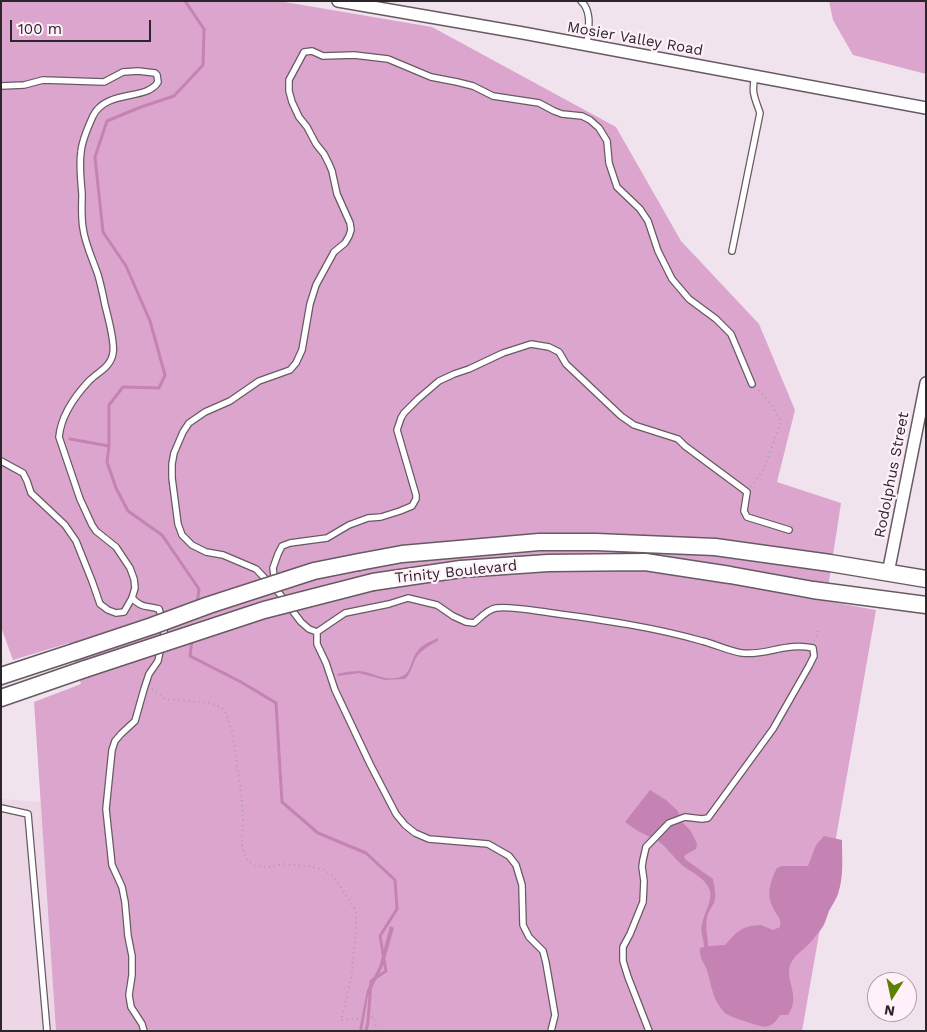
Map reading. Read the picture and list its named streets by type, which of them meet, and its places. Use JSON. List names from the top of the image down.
{
  "streets": {
    "main road": ["Trinity Boulevard"],
    "street": ["Mosier Valley Road", "Rodolphus Street"]
  },
  "crossings": [
    ["Rodolphus Street", "Trinity Boulevard"]
  ],
  "scale_bar": "100 m",
  "north": "bottom"
}
